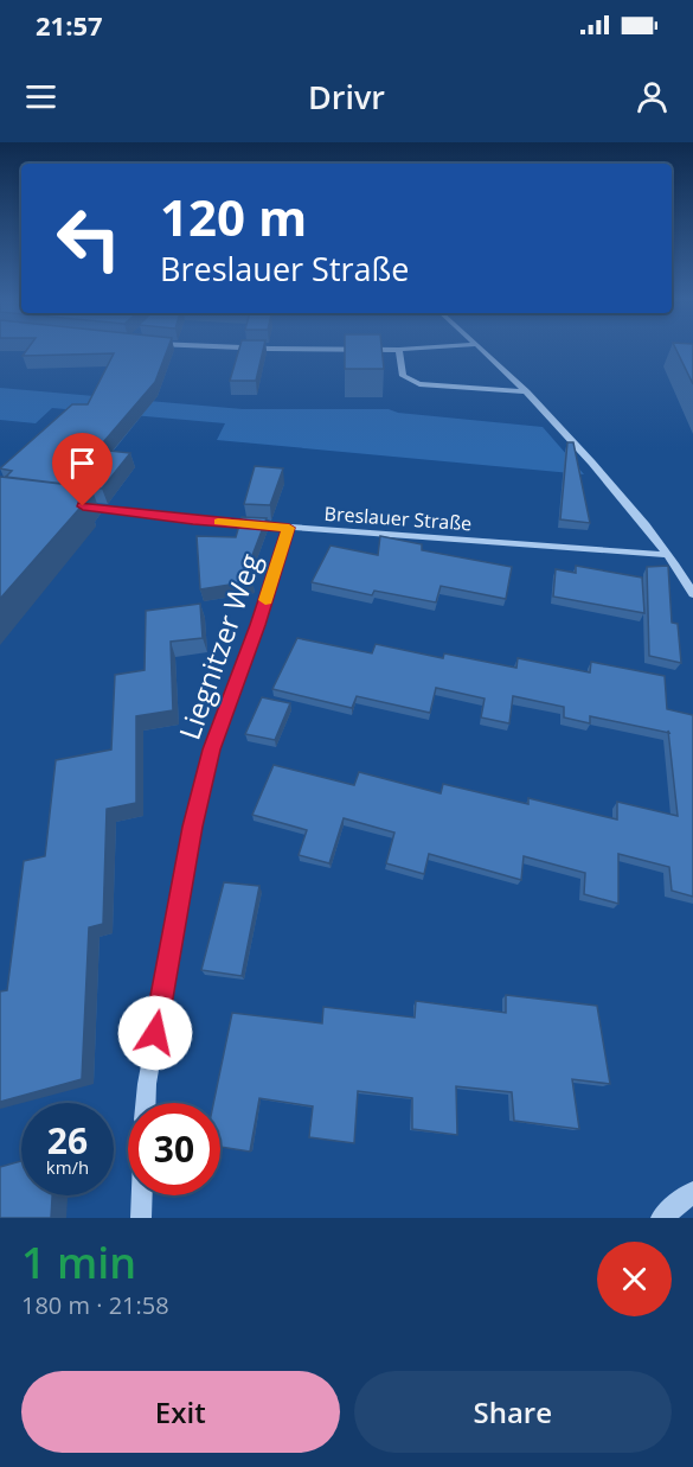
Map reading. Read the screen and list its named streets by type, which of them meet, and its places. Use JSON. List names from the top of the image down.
{
  "streets": {
    "street": ["Breslauer Straße", "Liegnitzer Weg"]
  },
  "crossings": [
    ["Breslauer Straße", "Liegnitzer Weg"]
  ],
  "page": {
    "status": "21:57",
    "header": "Drivr",
    "turn": ["120 m", "Breslauer Straße"],
    "speed": "26 km/h",
    "limit": "30",
    "heading": ["1 min", "180 m · 21:58"],
    "buttons": ["Exit", "Share"]
  }
}
